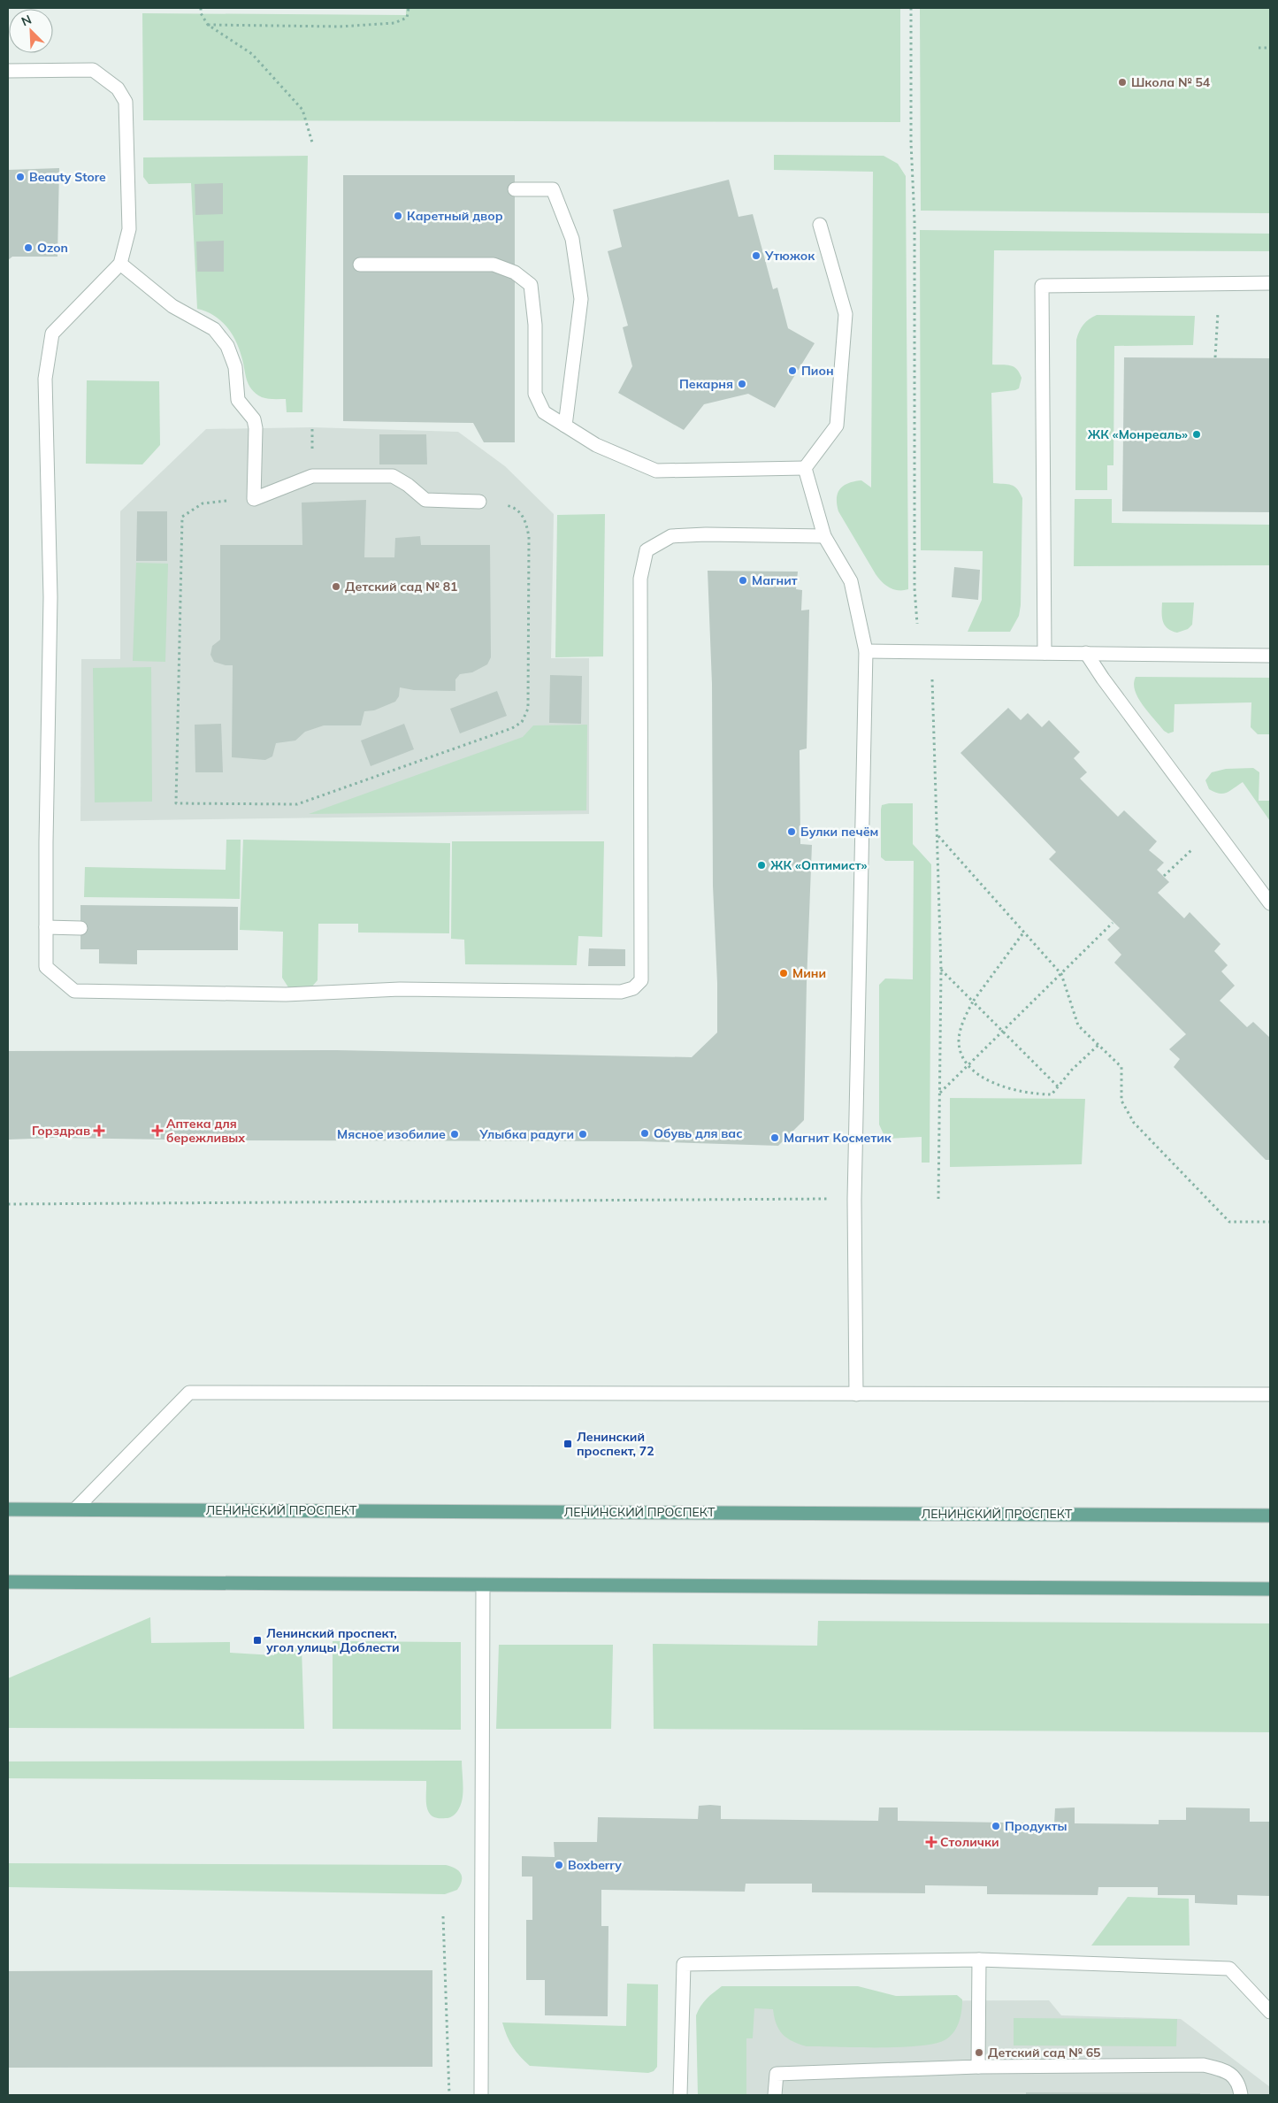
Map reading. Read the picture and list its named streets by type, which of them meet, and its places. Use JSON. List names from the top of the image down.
{
  "streets": {
    "main road": ["ЛЕНИНСКИЙ ПРОСПЕКТ"]
  },
  "places": {
    "other": [
      "Школа № 54",
      "Beauty Store",
      "Каретный двор",
      "Ozon",
      "Утюжок",
      "Пион",
      "Пекарня",
      "ЖК «Монреаль»",
      "Магнит",
      "Детский сад № 81",
      "Булки печём",
      "ЖК «Оптимист»",
      "Мини",
      "Обувь для вас",
      "Мясное изобилие",
      "Улыбка радуги",
      "Магнит Косметик",
      "Продукты",
      "Boxberry",
      "Детский сад № 65"
    ],
    "health": ["Горздрав", "Аптека для бережливых", "Столички"],
    "transit": ["Ленинский проспект, 72", "Ленинский проспект, угол улицы Доблести"]
  },
  "north": "top left"
}
